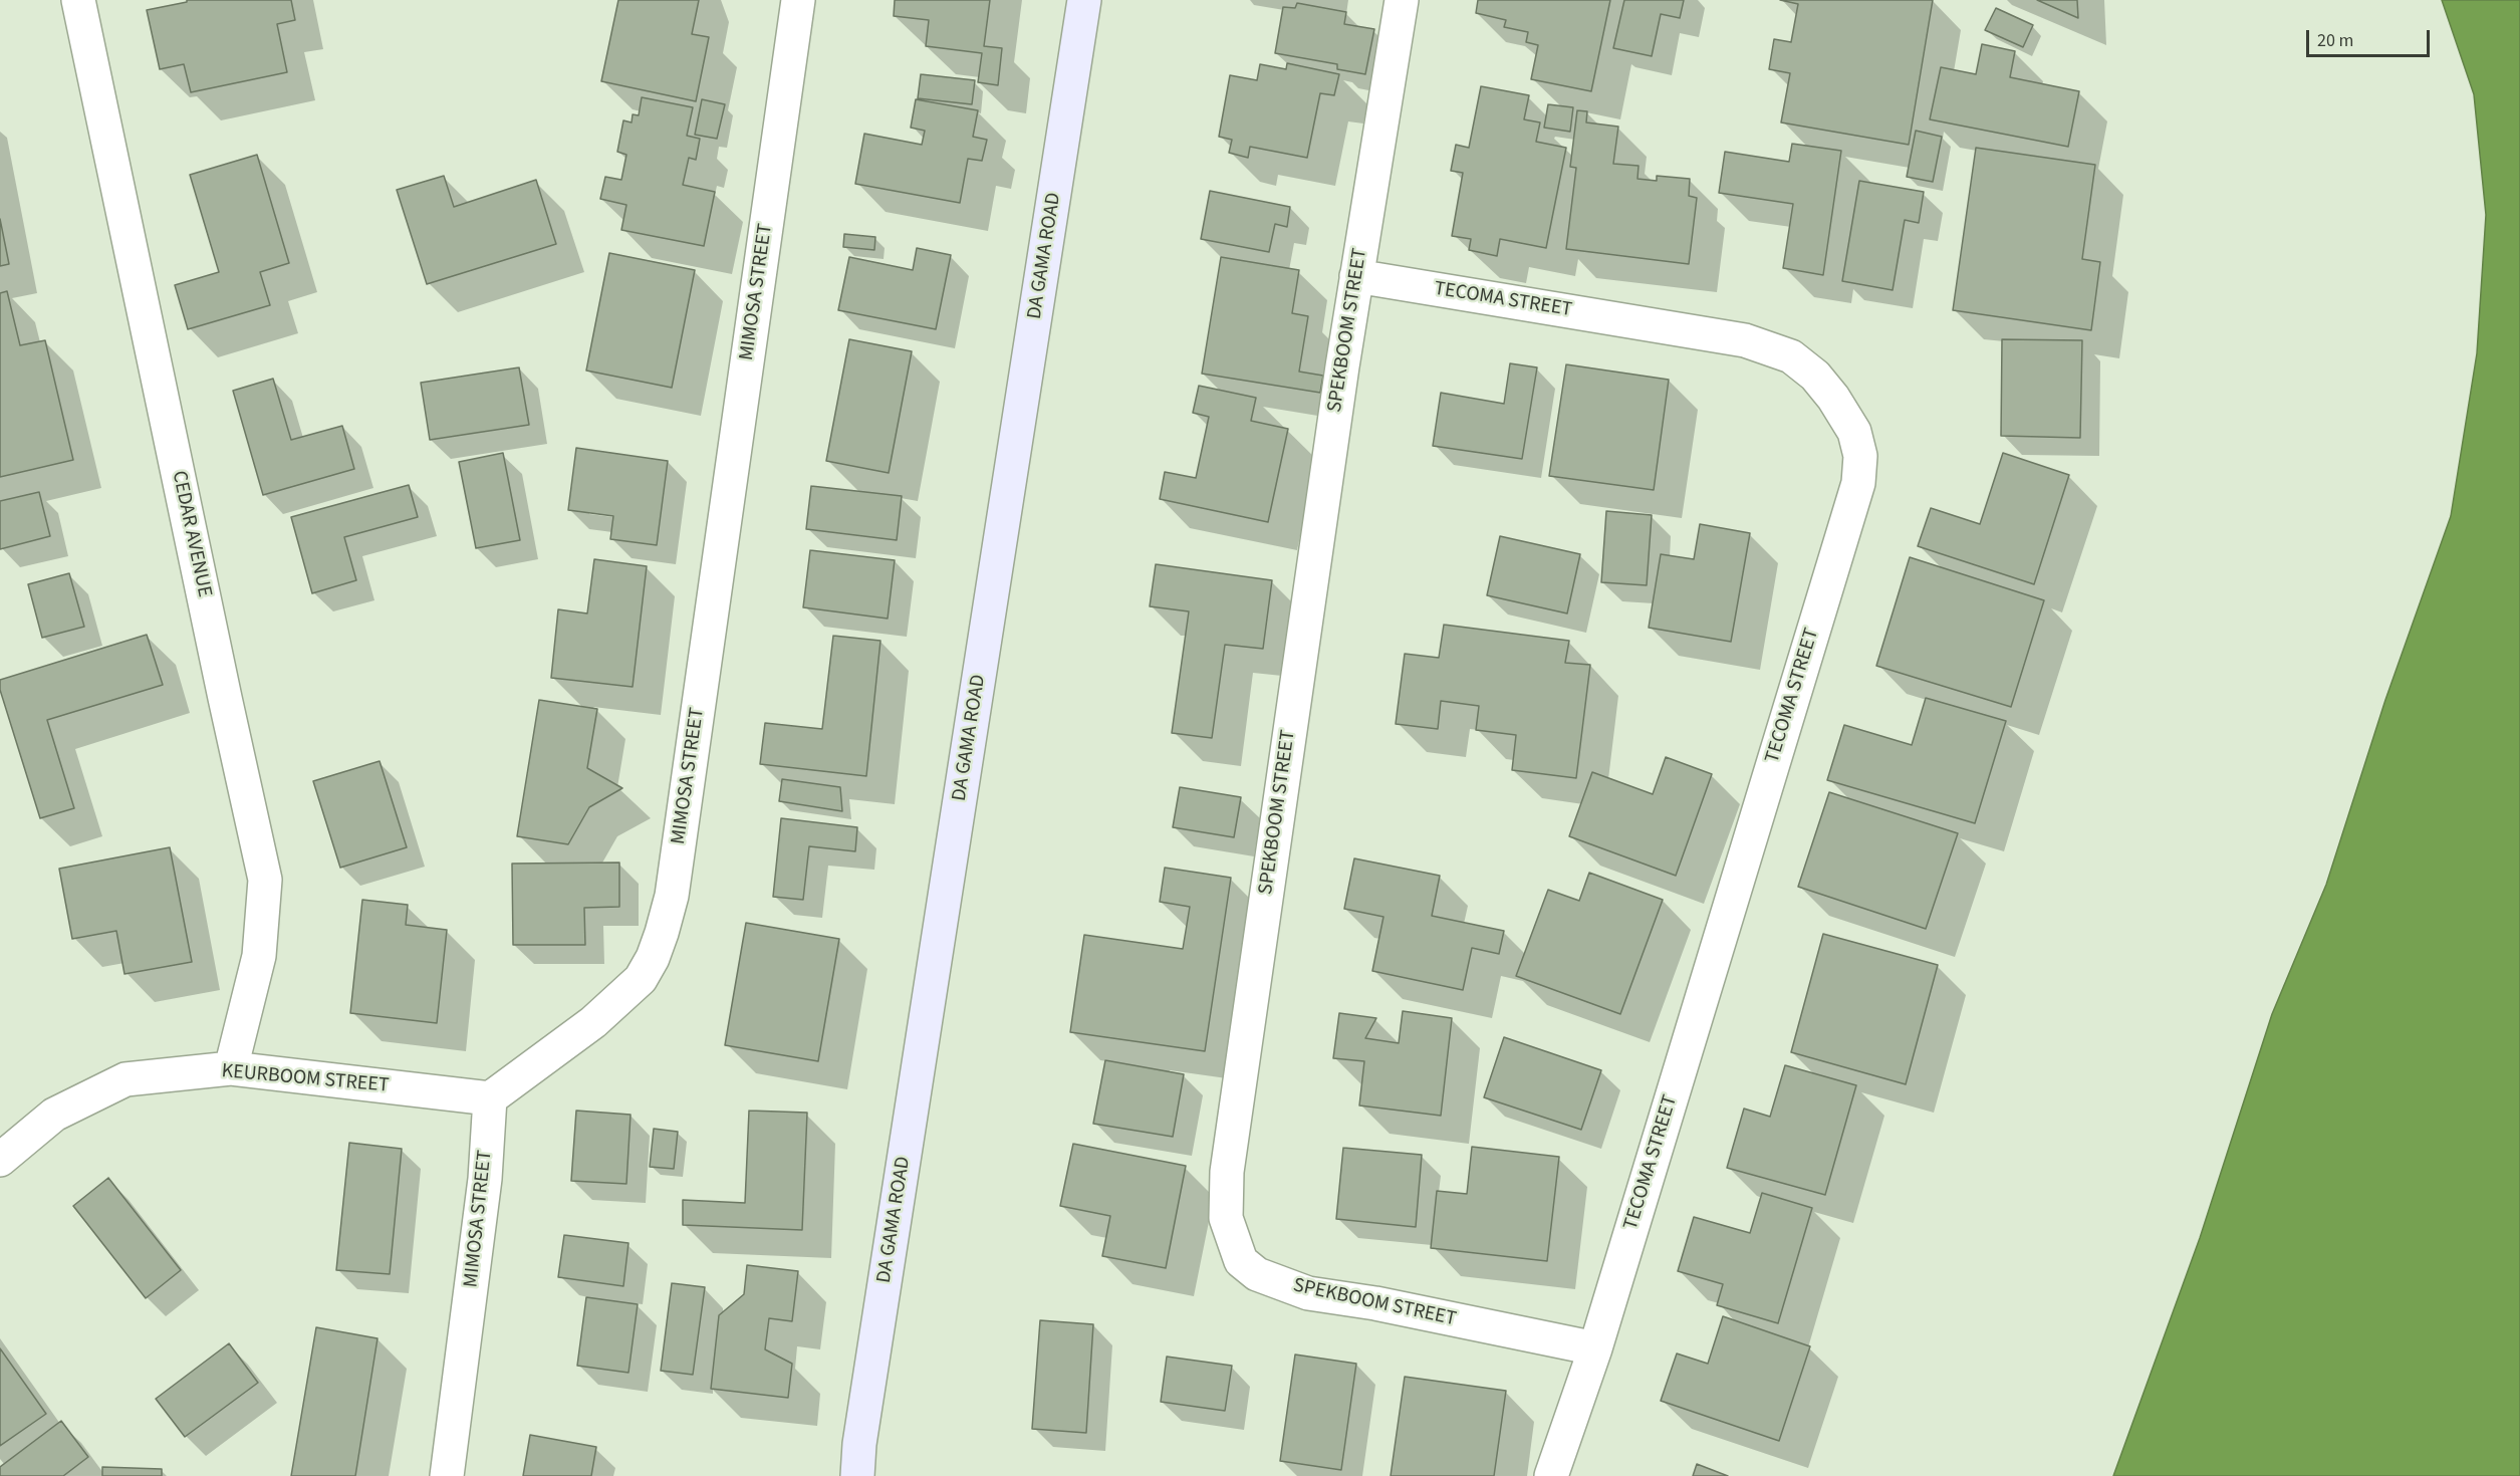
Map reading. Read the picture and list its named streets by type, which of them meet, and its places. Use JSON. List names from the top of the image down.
{
  "streets": {
    "street": [
      "DA GAMA ROAD",
      "MIMOSA STREET",
      "TECOMA STREET",
      "SPEKBOOM STREET",
      "CEDAR AVENUE",
      "KEURBOOM STREET"
    ]
  },
  "crossings": [
    ["MIMOSA STREET", "KEURBOOM STREET"],
    ["TECOMA STREET", "SPEKBOOM STREET"],
    ["CEDAR AVENUE", "KEURBOOM STREET"]
  ],
  "scale_bar": "20 m"
}
